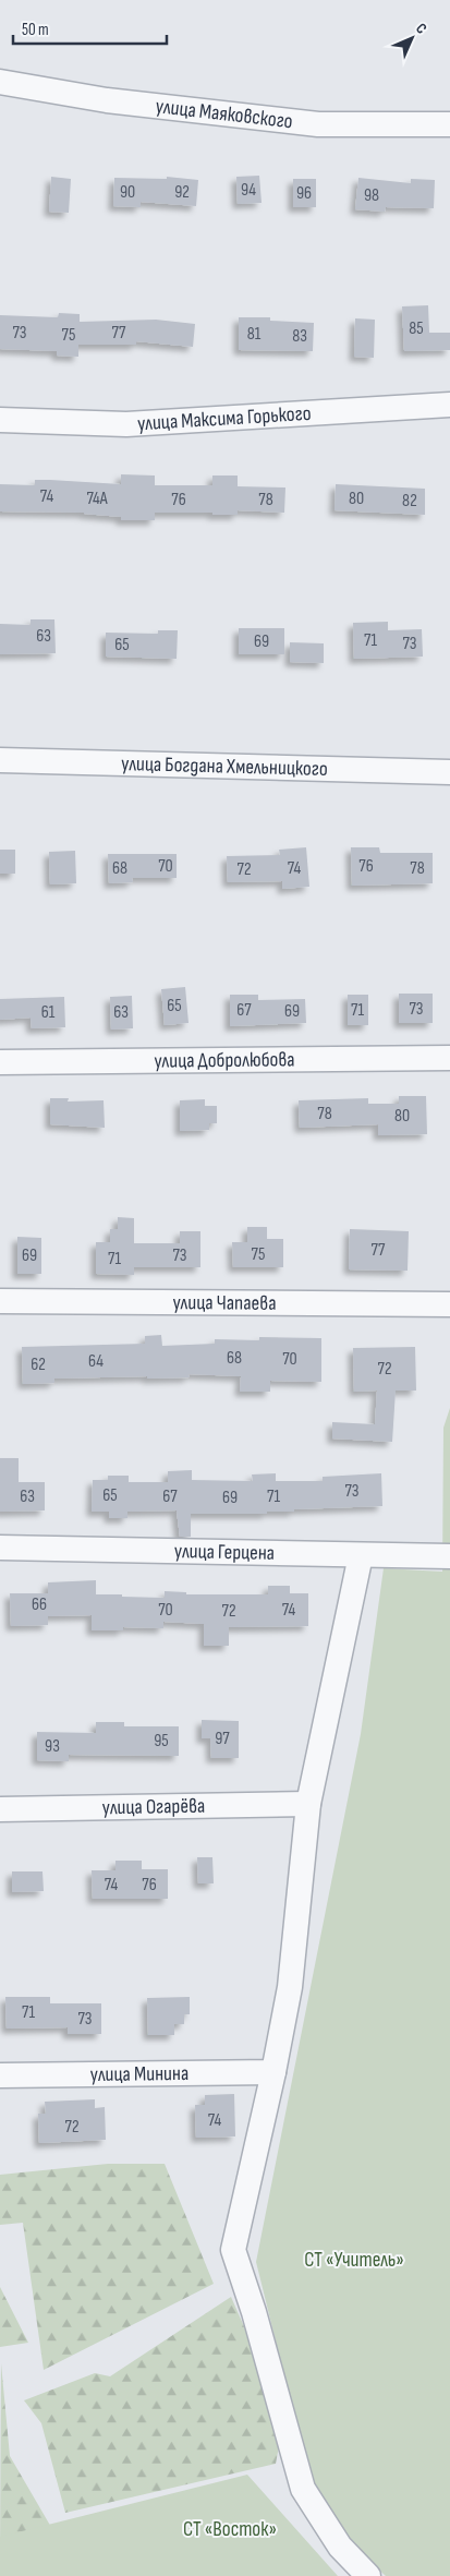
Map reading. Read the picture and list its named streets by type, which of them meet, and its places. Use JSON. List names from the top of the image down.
{
  "streets": {
    "street": [
      "улица Маяковского",
      "улица Максима Горького",
      "улица Богдана Хмельницкого",
      "улица Добролюбова",
      "улица Чапаева",
      "улица Герцена",
      "улица Огарёва",
      "улица Минина"
    ]
  },
  "parks": ["СТ «Учитель»", "СТ «Восток»"],
  "house_numbers": [
    "94",
    "90",
    "92",
    "96",
    "98",
    "85",
    "73",
    "77",
    "81",
    "75",
    "83",
    "74",
    "74А",
    "80",
    "76",
    "78",
    "82",
    "63",
    "71",
    "69",
    "73",
    "65",
    "70",
    "76",
    "68",
    "74",
    "78",
    "72",
    "65",
    "73",
    "67",
    "71",
    "69",
    "61",
    "63",
    "78",
    "80",
    "77",
    "75",
    "69",
    "73",
    "71",
    "68",
    "70",
    "64",
    "62",
    "72",
    "73",
    "65",
    "63",
    "67",
    "71",
    "69",
    "66",
    "70",
    "74",
    "72",
    "97",
    "95",
    "93",
    "74",
    "76",
    "71",
    "73",
    "74",
    "72"
  ],
  "scale_bar": "50 m",
  "north": "top right"
}
